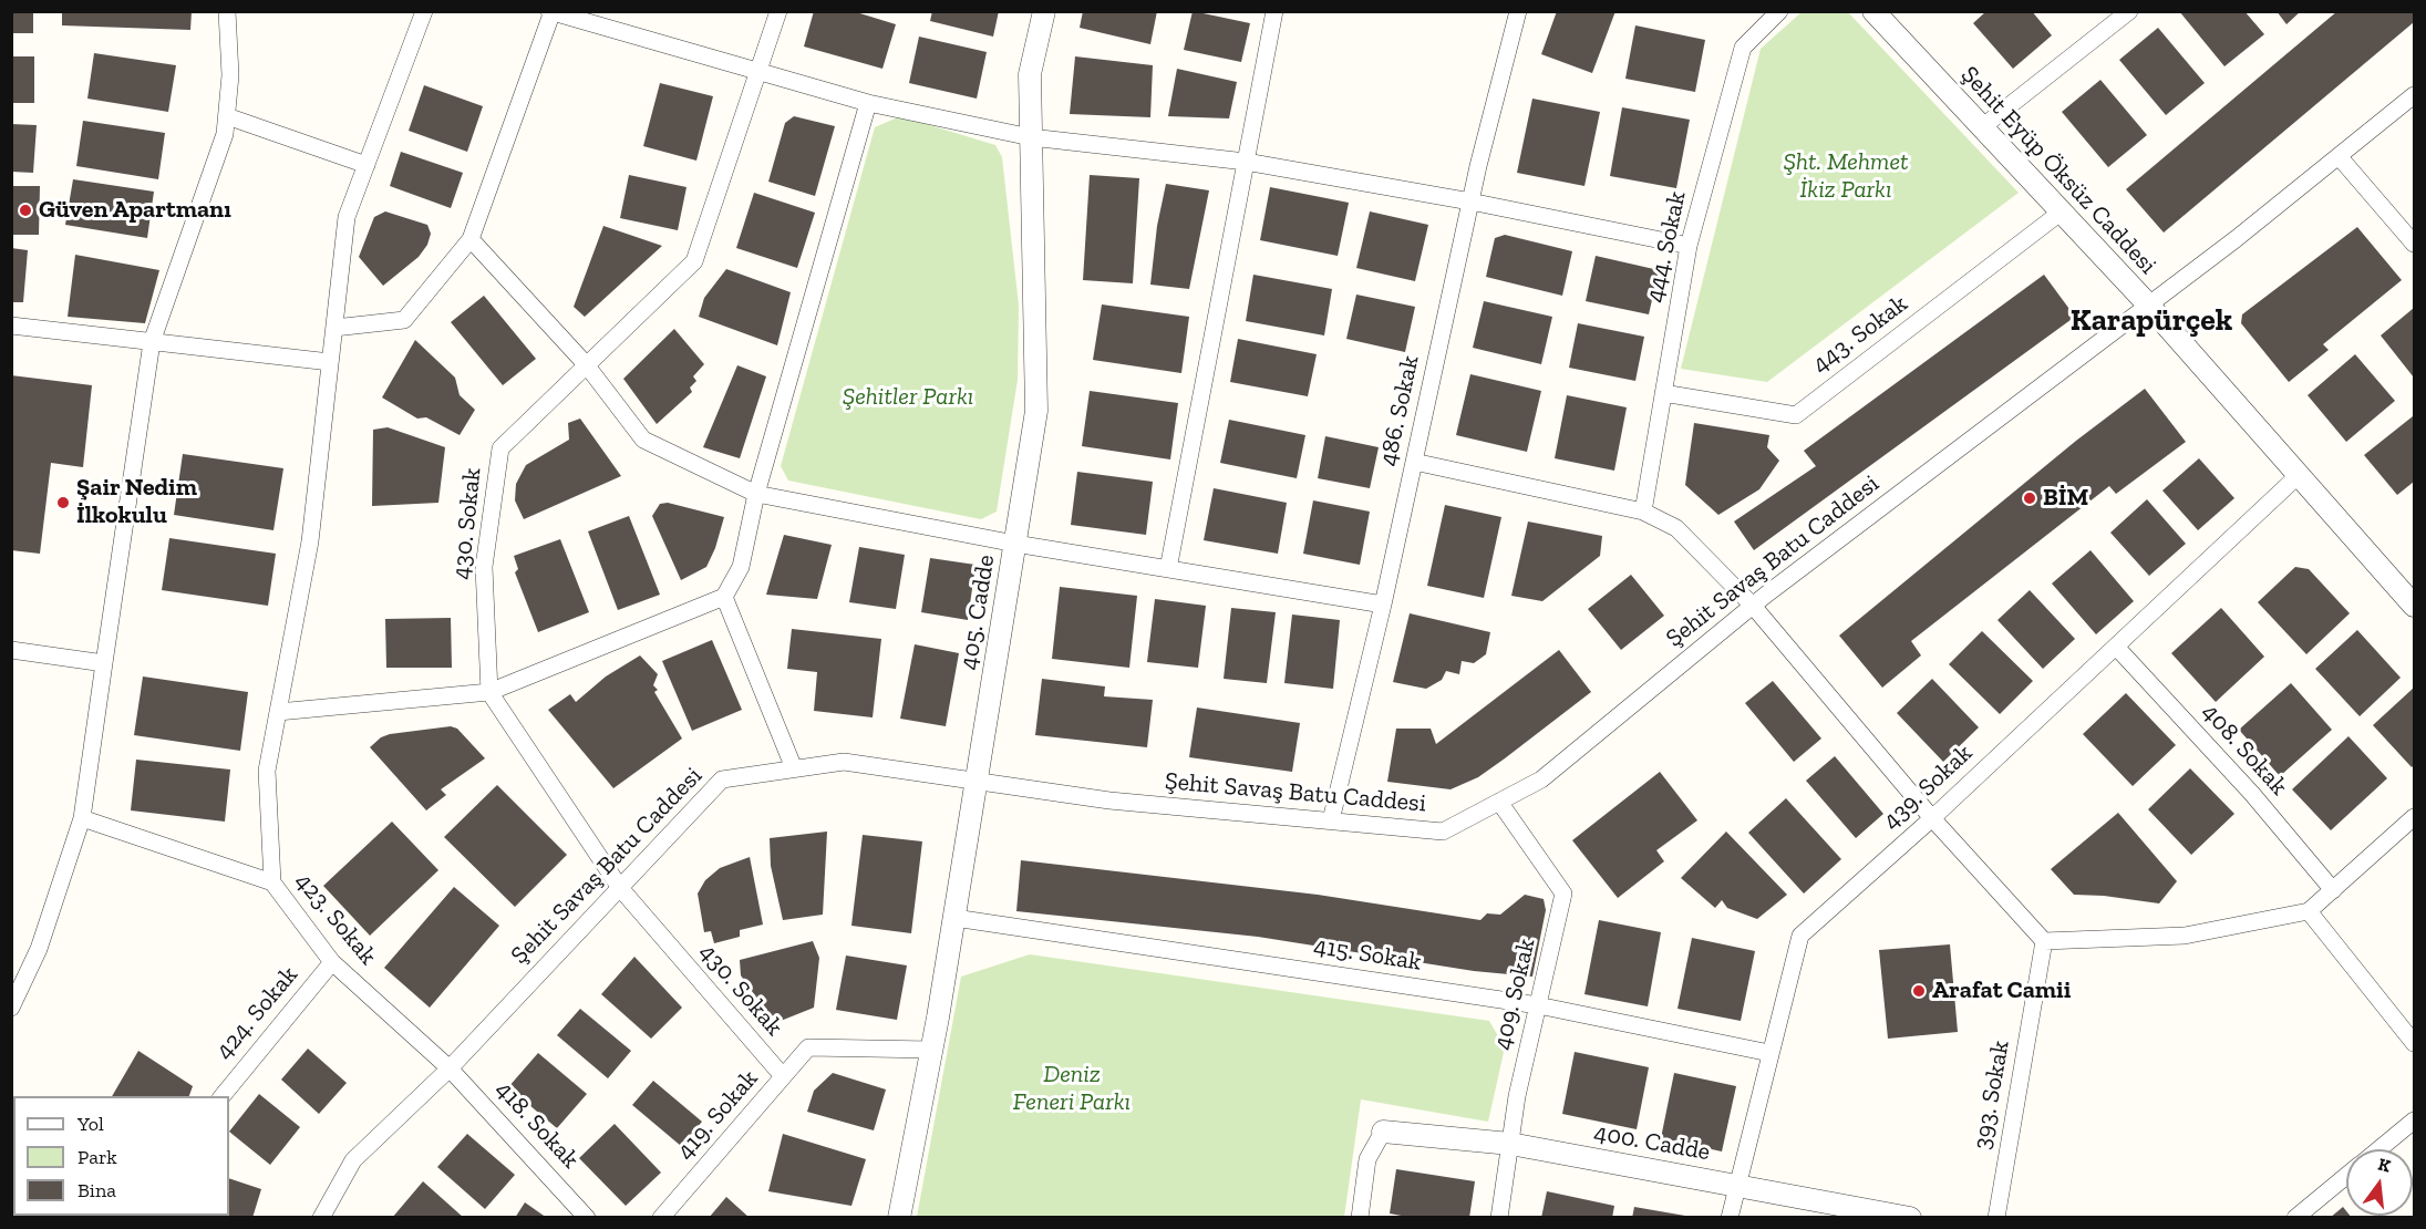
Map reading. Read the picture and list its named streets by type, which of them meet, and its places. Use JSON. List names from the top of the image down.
{
  "streets": {
    "street": [
      "Şehit Eyüp Öksüz Caddesi",
      "444. Sokak",
      "443. Sokak",
      "486. Sokak",
      "430. Sokak",
      "Şehit Savaş Batu Caddesi",
      "405. Cadde",
      "408. Sokak",
      "439. Sokak",
      "423. Sokak",
      "415. Sokak",
      "409. Sokak",
      "424. Sokak",
      "393. Sokak",
      "419. Sokak",
      "418. Sokak",
      "400. Cadde"
    ]
  },
  "crossings": [
    ["Şehit Eyüp Öksüz Caddesi", "443. Sokak"],
    ["Şehit Eyüp Öksüz Caddesi", "Şehit Savaş Batu Caddesi"],
    ["Şehit Eyüp Öksüz Caddesi", "439. Sokak"],
    ["444. Sokak", "443. Sokak"],
    ["486. Sokak", "Şehit Savaş Batu Caddesi"],
    ["430. Sokak", "Şehit Savaş Batu Caddesi"],
    ["430. Sokak", "419. Sokak"],
    ["Şehit Savaş Batu Caddesi", "405. Cadde"],
    ["Şehit Savaş Batu Caddesi", "423. Sokak"],
    ["Şehit Savaş Batu Caddesi", "409. Sokak"],
    ["Şehit Savaş Batu Caddesi", "418. Sokak"],
    ["405. Cadde", "415. Sokak"],
    ["405. Cadde", "419. Sokak"],
    ["408. Sokak", "439. Sokak"],
    ["439. Sokak", "415. Sokak"],
    ["439. Sokak", "400. Cadde"],
    ["423. Sokak", "424. Sokak"],
    ["423. Sokak", "418. Sokak"],
    ["415. Sokak", "409. Sokak"],
    ["409. Sokak", "400. Cadde"]
  ],
  "districts": ["Karapürçek"],
  "parks": ["Şht. Mehmet İkiz Parkı", "Şehitler Parkı", "Deniz Feneri Parkı"],
  "places": [
    "Güven Apartmanı",
    "BİM",
    "Şair Nedim İlkokulu",
    "Arafat Camii"
  ],
  "legend": ["Yol", "Park", "Bina"],
  "north": "top"
}
